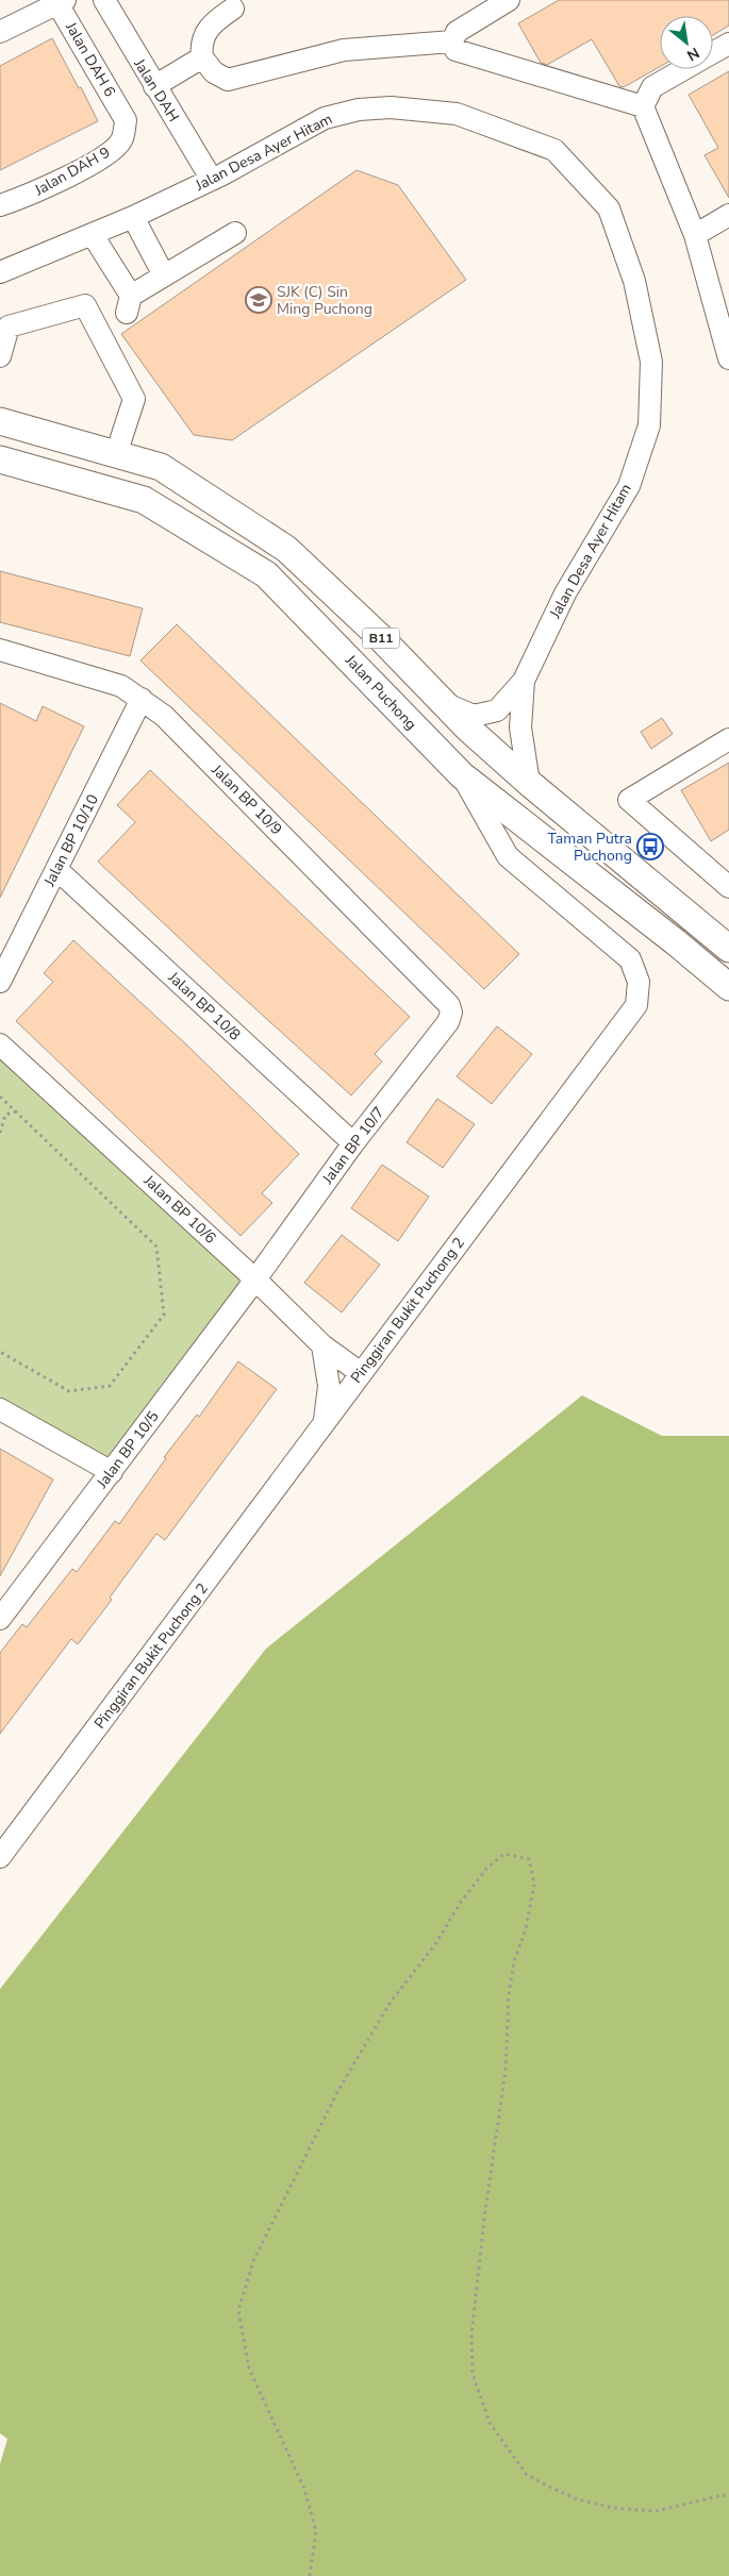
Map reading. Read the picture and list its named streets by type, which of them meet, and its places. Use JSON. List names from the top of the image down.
{
  "streets": {
    "main road": ["B11", "Jalan Puchong"],
    "street": [
      "Jalan DAH 6",
      "Jalan DAH",
      "Jalan Desa Ayer Hitam",
      "Jalan DAH 9",
      "Jalan BP 10/9",
      "Jalan BP 10/10",
      "Jalan BP 10/8",
      "Jalan BP 10/7",
      "Jalan BP 10/6",
      "Pinggiran Bukit Puchong 2",
      "Jalan BP 10/5"
    ]
  },
  "crossings": [
    ["Jalan DAH 6", "Jalan DAH 9"],
    ["Jalan DAH", "Jalan Desa Ayer Hitam"],
    ["Jalan Desa Ayer Hitam", "B11"],
    ["Jalan Puchong", "Pinggiran Bukit Puchong 2"],
    ["Jalan BP 10/9", "Jalan BP 10/10"],
    ["Jalan BP 10/9", "Jalan BP 10/7"],
    ["Jalan BP 10/10", "Jalan BP 10/8"],
    ["Jalan BP 10/8", "Jalan BP 10/7"],
    ["Jalan BP 10/7", "Jalan BP 10/6"],
    ["Jalan BP 10/7", "Jalan BP 10/5"],
    ["Jalan BP 10/6", "Pinggiran Bukit Puchong 2"],
    ["Jalan BP 10/6", "Jalan BP 10/5"]
  ],
  "places": {
    "school or university": ["SJK (C) Sin Ming Puchong"],
    "bus stop": ["Taman Putra Puchong"]
  },
  "north": "bottom right"
}
